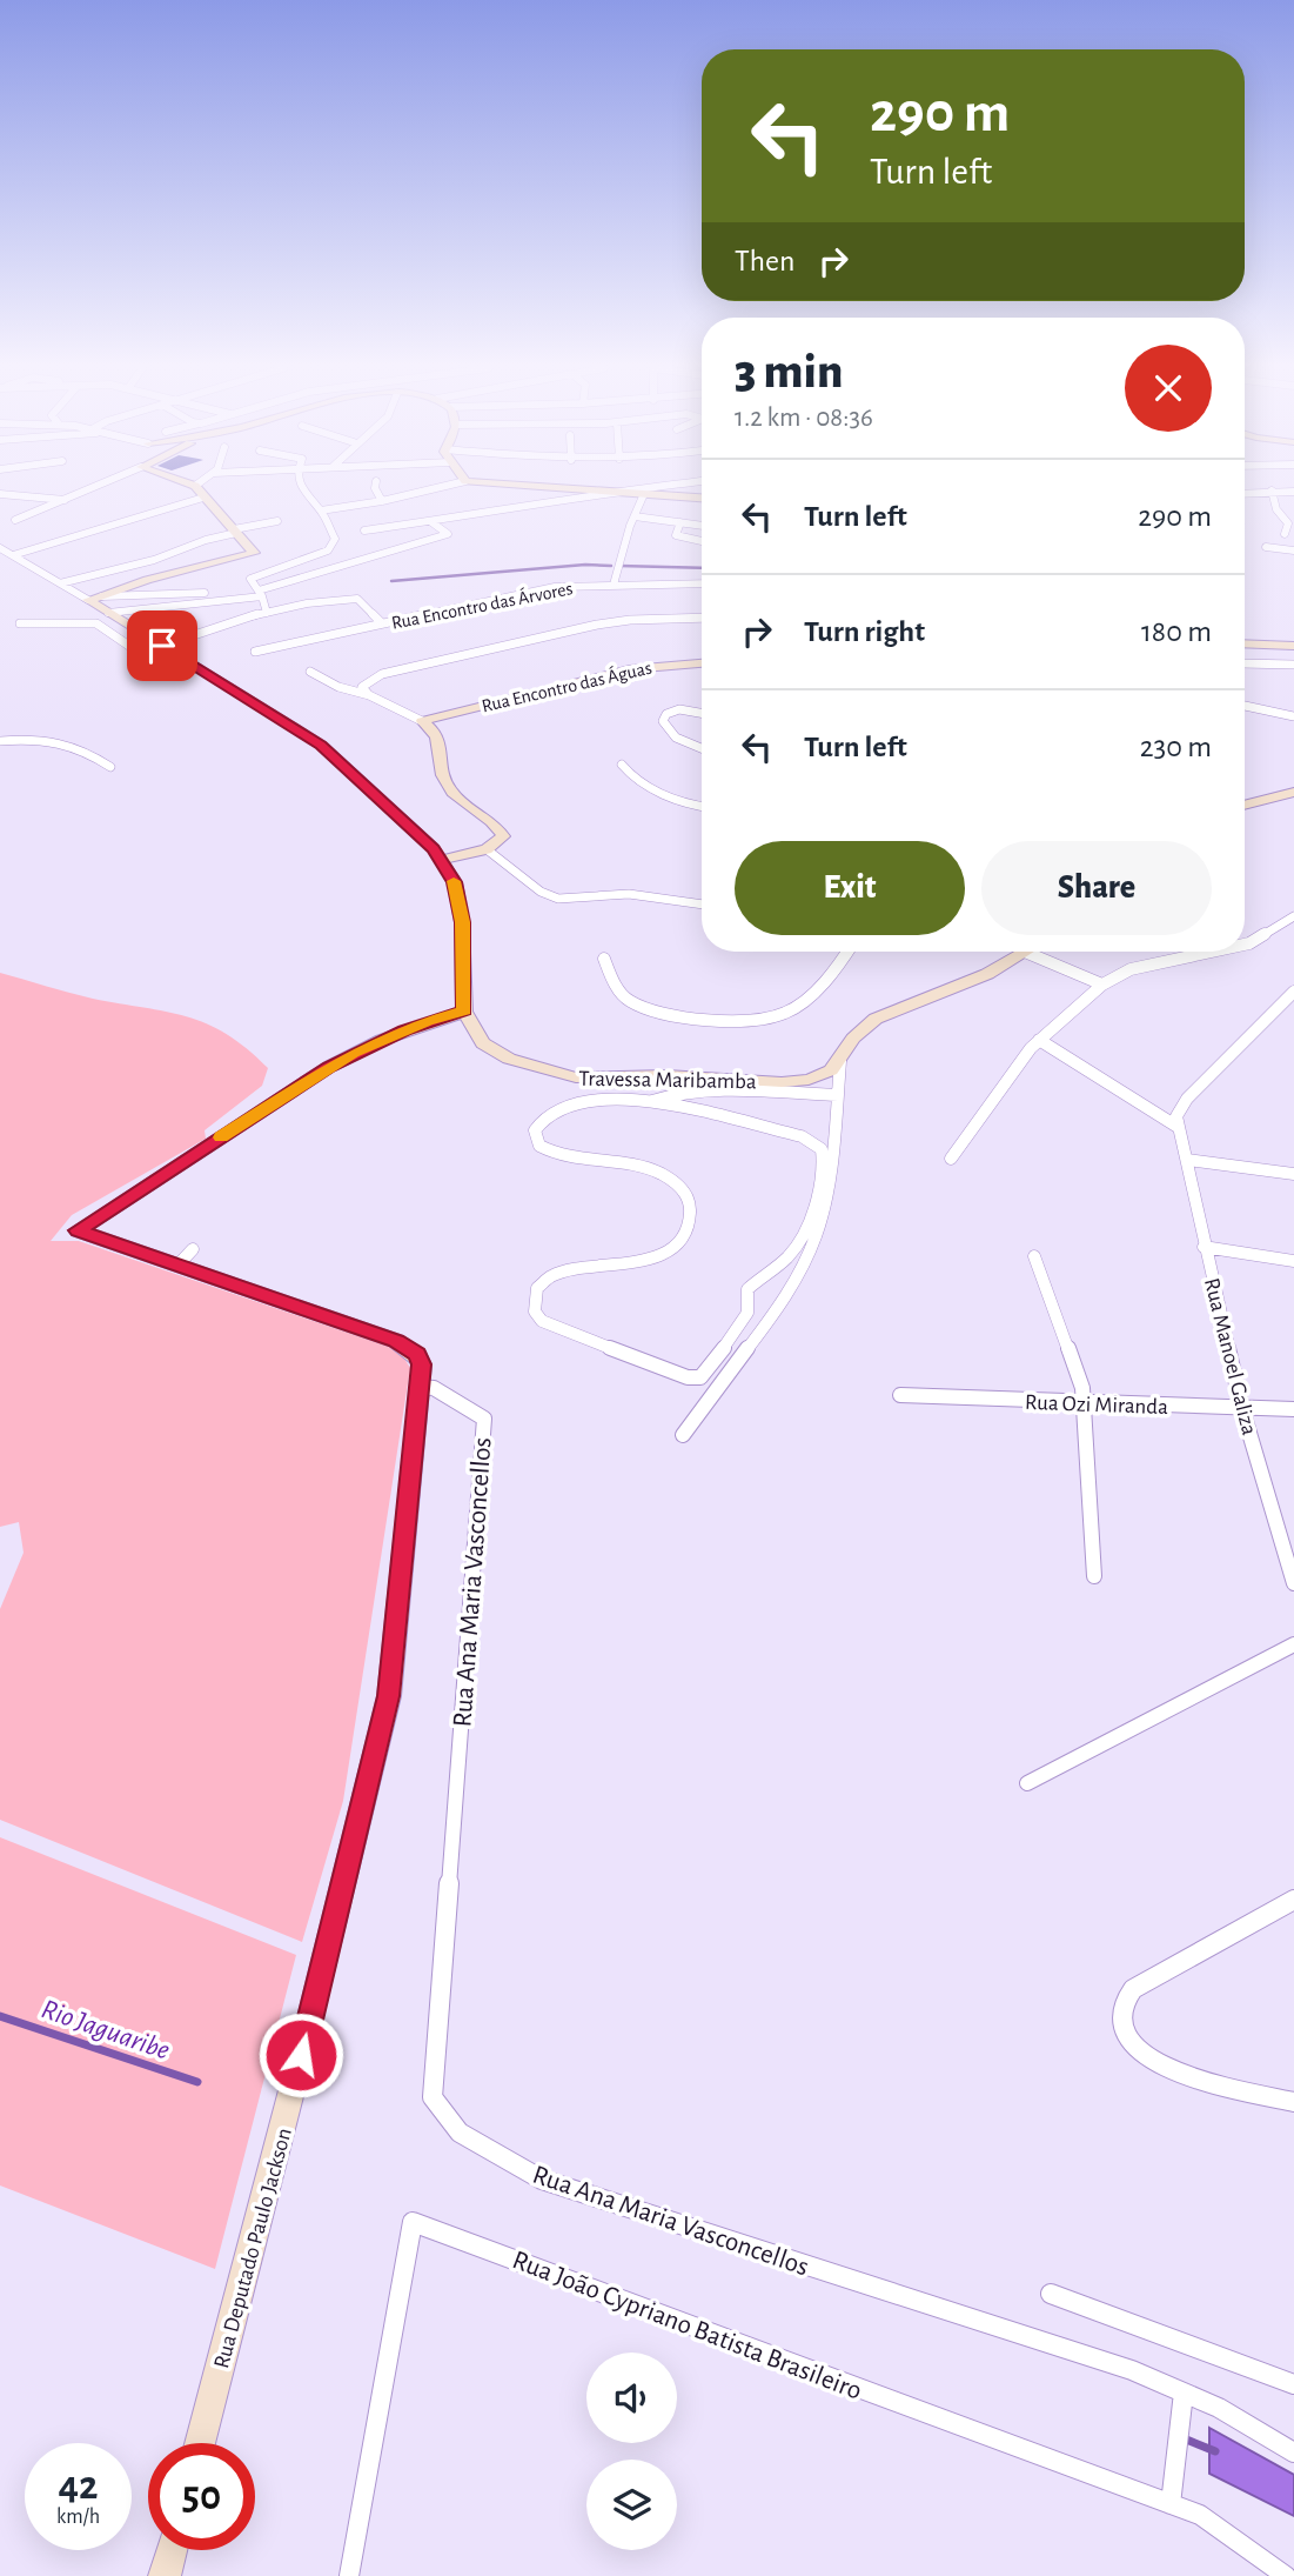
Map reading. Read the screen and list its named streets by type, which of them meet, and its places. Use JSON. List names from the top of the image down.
{
  "streets": {
    "main road": ["Rua Encontro das Águas", "Travessa Maribamba", "Rua Deputado Paulo Jackson"],
    "street": [
      "Rua Encontro das Árvores",
      "Rua Manoel Galiza",
      "Rua Ozi Miranda",
      "Rua Ana Maria Vasconcellos",
      "Rua João Cypriano Batista Brasileiro"
    ]
  },
  "crossings": [
    ["Travessa Maribamba", "Rua Deputado Paulo Jackson"],
    ["Rua Manoel Galiza", "Rua Ozi Miranda"],
    ["Rua Ana Maria Vasconcellos", "Rua Deputado Paulo Jackson"]
  ],
  "water": ["Rio Jaguaribe"],
  "page": {
    "turn": ["290 m", "Turn left"],
    "then": "Then",
    "heading": ["3 min", "1.2 km · 08:36"],
    "list": [
      {
        "name": "Turn left",
        "value": "290 m"
      },
      {
        "name": "Turn right",
        "value": "180 m"
      },
      {
        "name": "Turn left",
        "value": "230 m"
      }
    ],
    "buttons": ["Exit", "Share"],
    "speed": "42 km/h",
    "limit": "50"
  }
}
